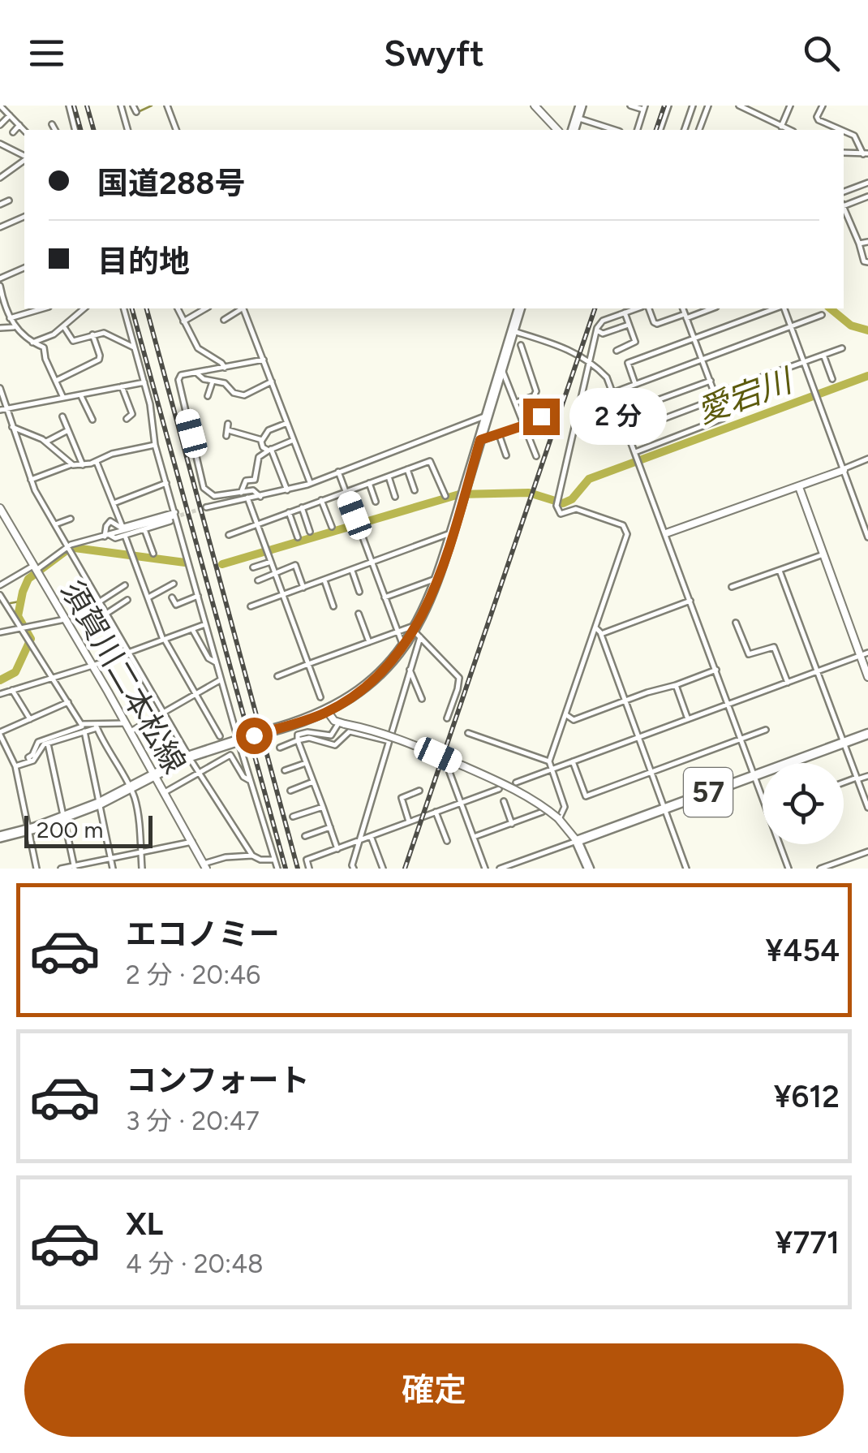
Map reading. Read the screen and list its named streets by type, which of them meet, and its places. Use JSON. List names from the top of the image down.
{
  "streets": {
    "main road": ["57"],
    "street": ["須賀川二本松線"]
  },
  "water": ["愛宕川"],
  "scale_bar": "200 m",
  "page": {
    "header": "Swyft",
    "banner": ["国道288号", "目的地"],
    "bubble": "2 分",
    "scale": "200 m",
    "list": [
      {
        "name": "エコノミー",
        "note": "2 分 · 20:46",
        "value": "¥454"
      },
      {
        "name": "コンフォート",
        "note": "3 分 · 20:47",
        "value": "¥612"
      },
      {
        "name": "XL",
        "note": "4 分 · 20:48",
        "value": "¥771"
      }
    ],
    "buttons": "確定"
  }
}
